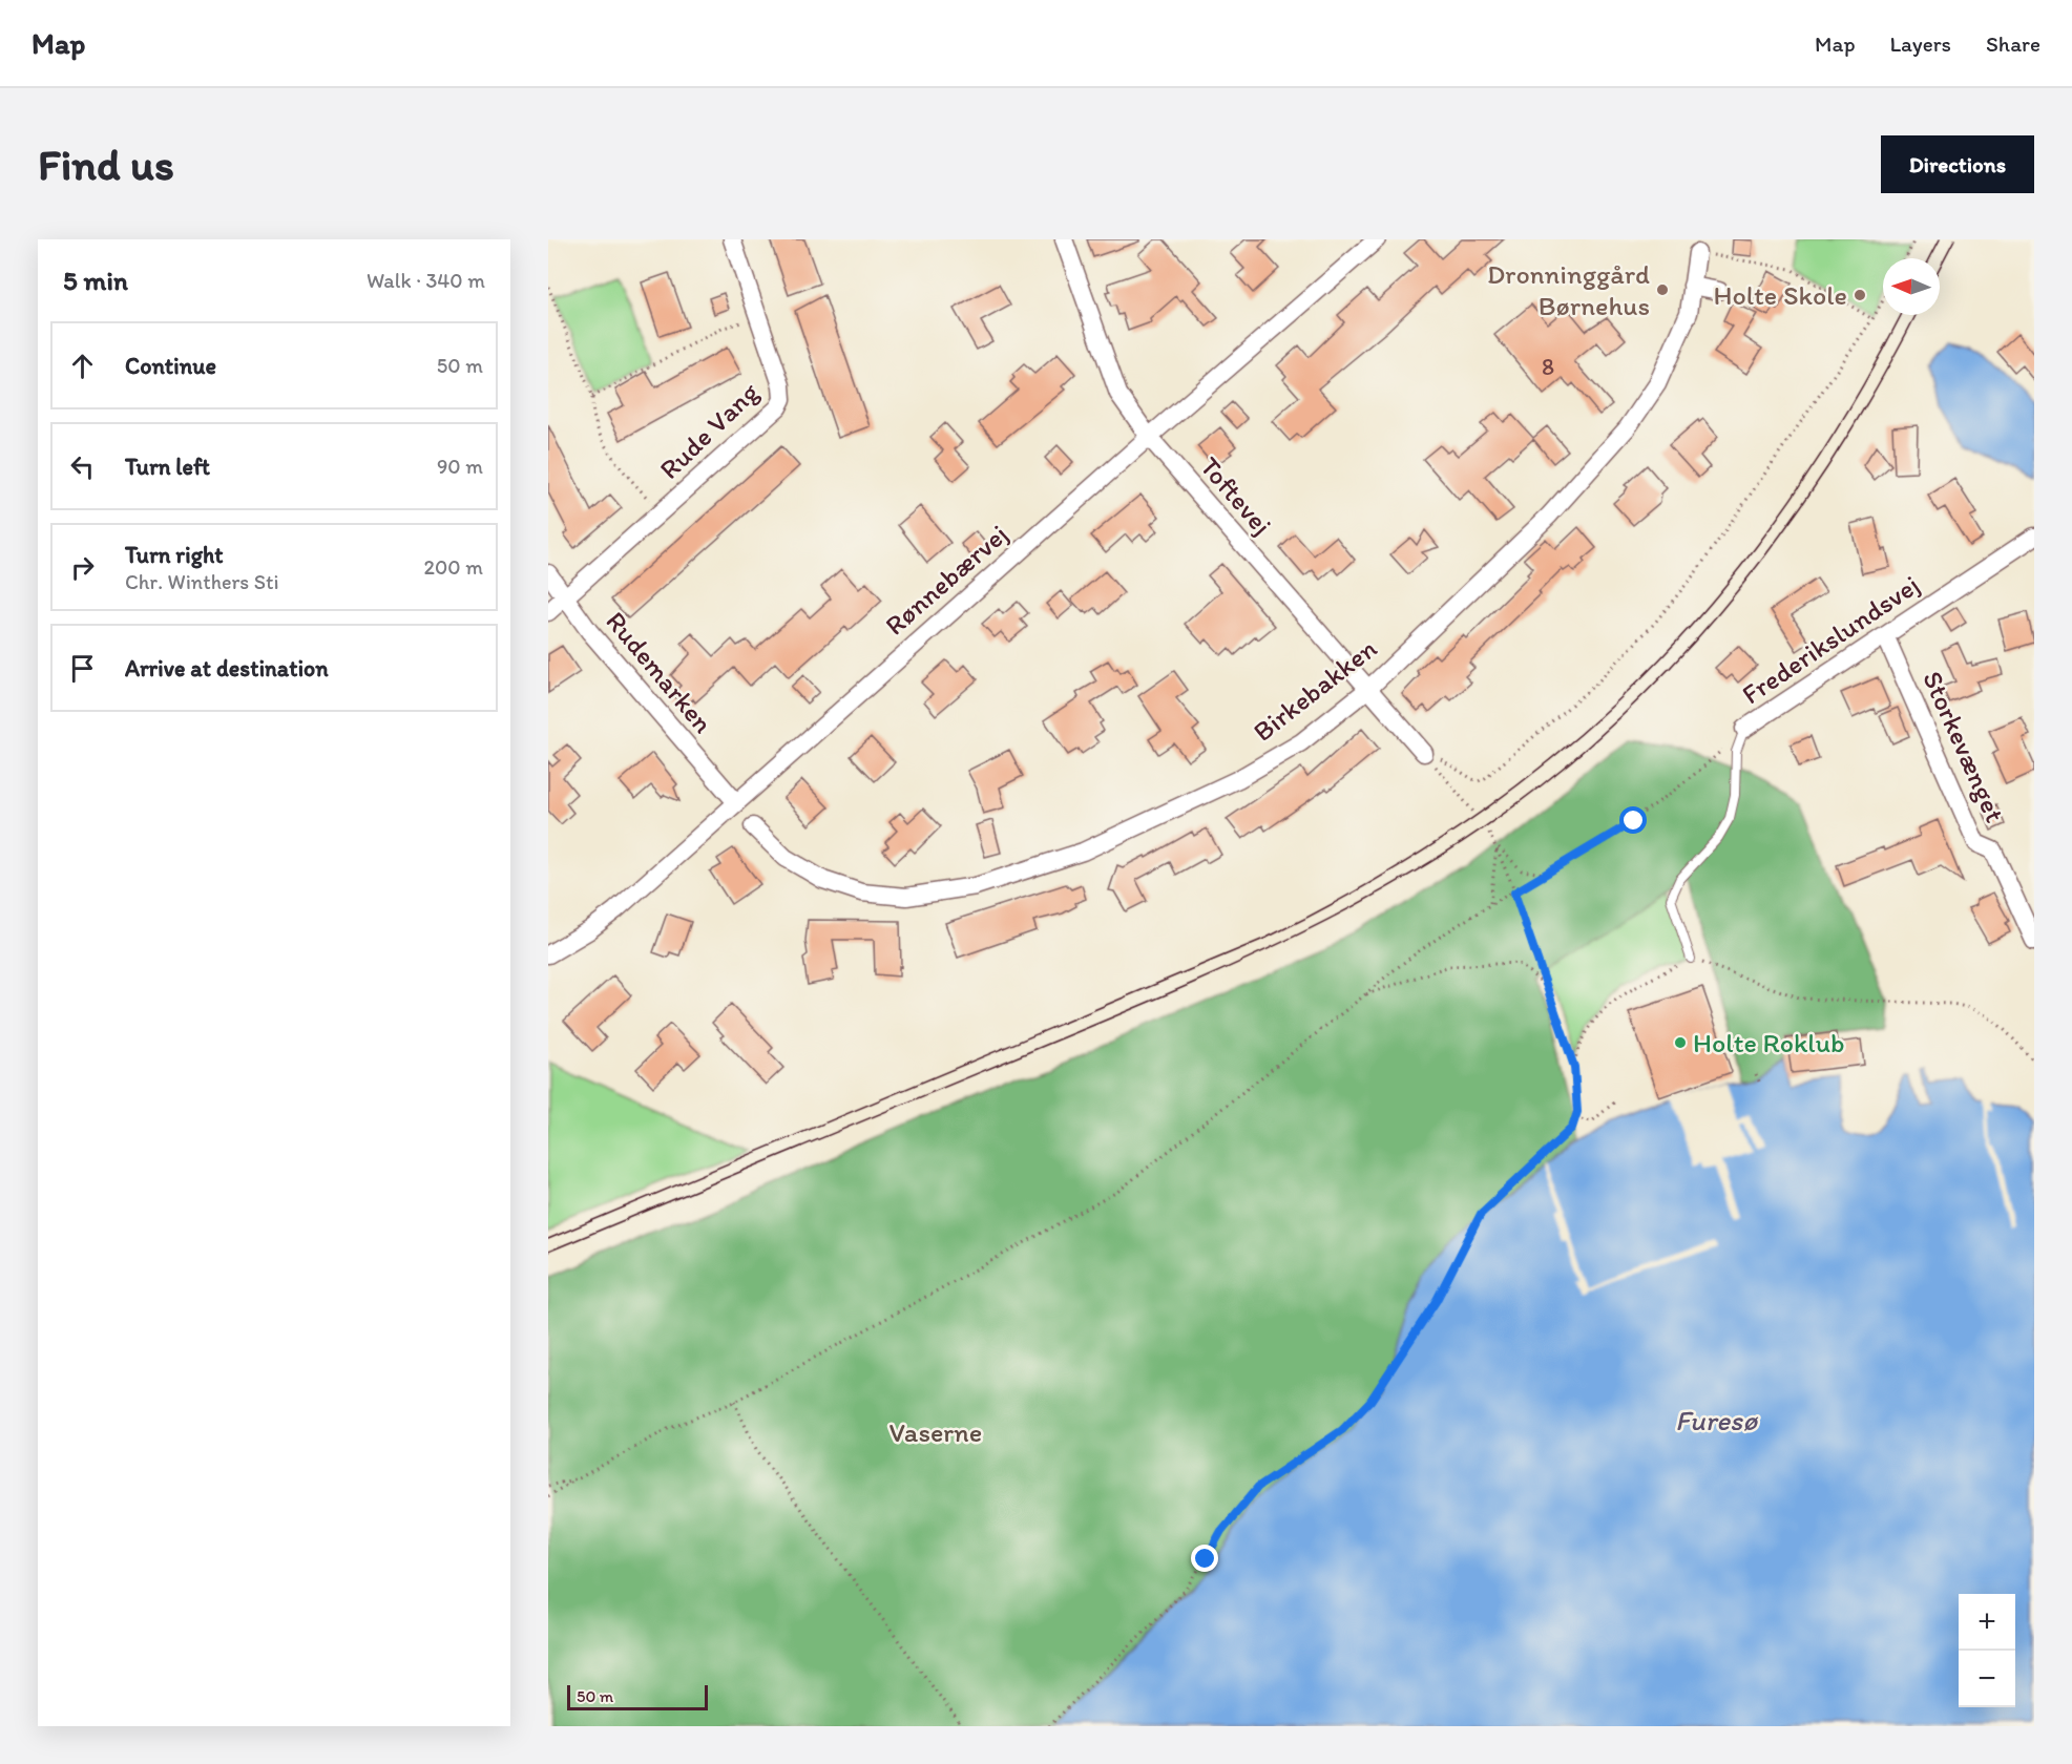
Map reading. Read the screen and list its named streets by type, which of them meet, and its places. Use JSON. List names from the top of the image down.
{
  "streets": {
    "street": [
      "Rude Vang",
      "Toftevej",
      "Rønnebærvej",
      "Frederikslundsvej",
      "Rudemarken",
      "Birkebakken",
      "Storkevænget"
    ]
  },
  "crossings": [
    ["Rude Vang", "Rudemarken"],
    ["Toftevej", "Rønnebærvej"],
    ["Toftevej", "Birkebakken"],
    ["Rønnebærvej", "Rudemarken"],
    ["Frederikslundsvej", "Storkevænget"]
  ],
  "water": ["Furesø"],
  "parks": ["Vaserne"],
  "places": ["Dronninggård Børnehus", "Holte Skole", "Holte Roklub"],
  "house_numbers": ["8"],
  "scale_bar": "50 m",
  "north": "left",
  "page": {
    "header": "Map",
    "nav": ["Map", "Layers", "Share"],
    "buttons": "Directions",
    "title": "Find us",
    "heading": ["5 min", "Walk · 340 m"],
    "list": [
      ["Continue", "50 m"],
      ["Turn left", "90 m"],
      ["Turn right", "Chr. Winthers Sti", "200 m"],
      "Arrive at destination"
    ],
    "map_buttons": ["+", "−"],
    "scale": "50 m"
  }
}
